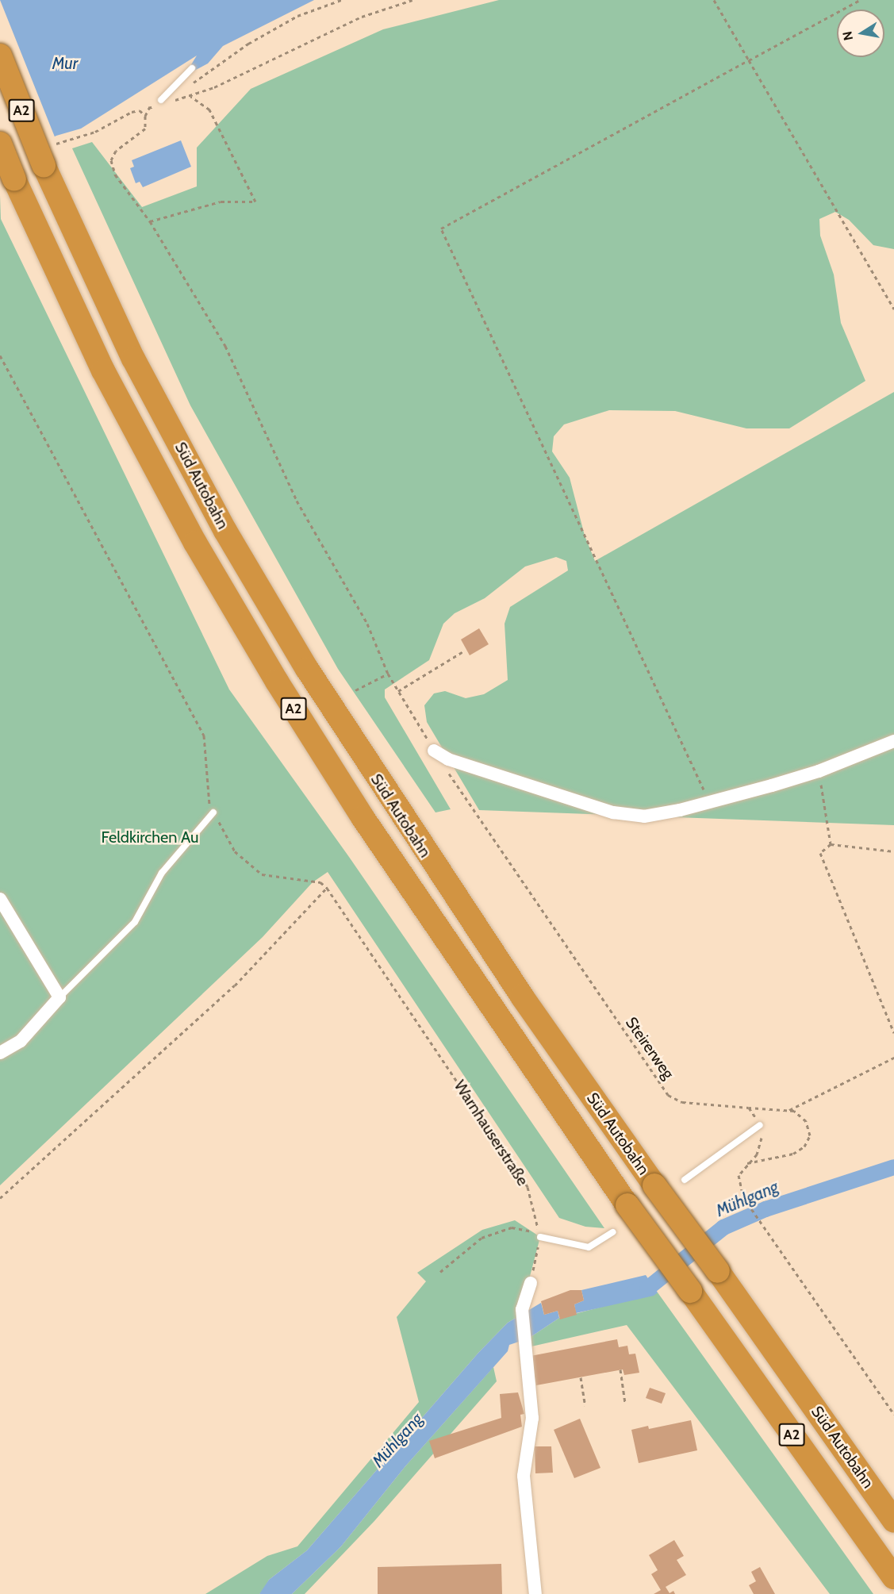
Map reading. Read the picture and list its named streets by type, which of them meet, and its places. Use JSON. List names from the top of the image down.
{
  "streets": {
    "highway": ["A2", "Süd Autobahn"],
    "path": ["Steirerweg", "Warnhauserstraße"]
  },
  "water": ["Mur", "Mühlgang"],
  "parks": ["Feldkirchen Au"],
  "north": "left"
}
